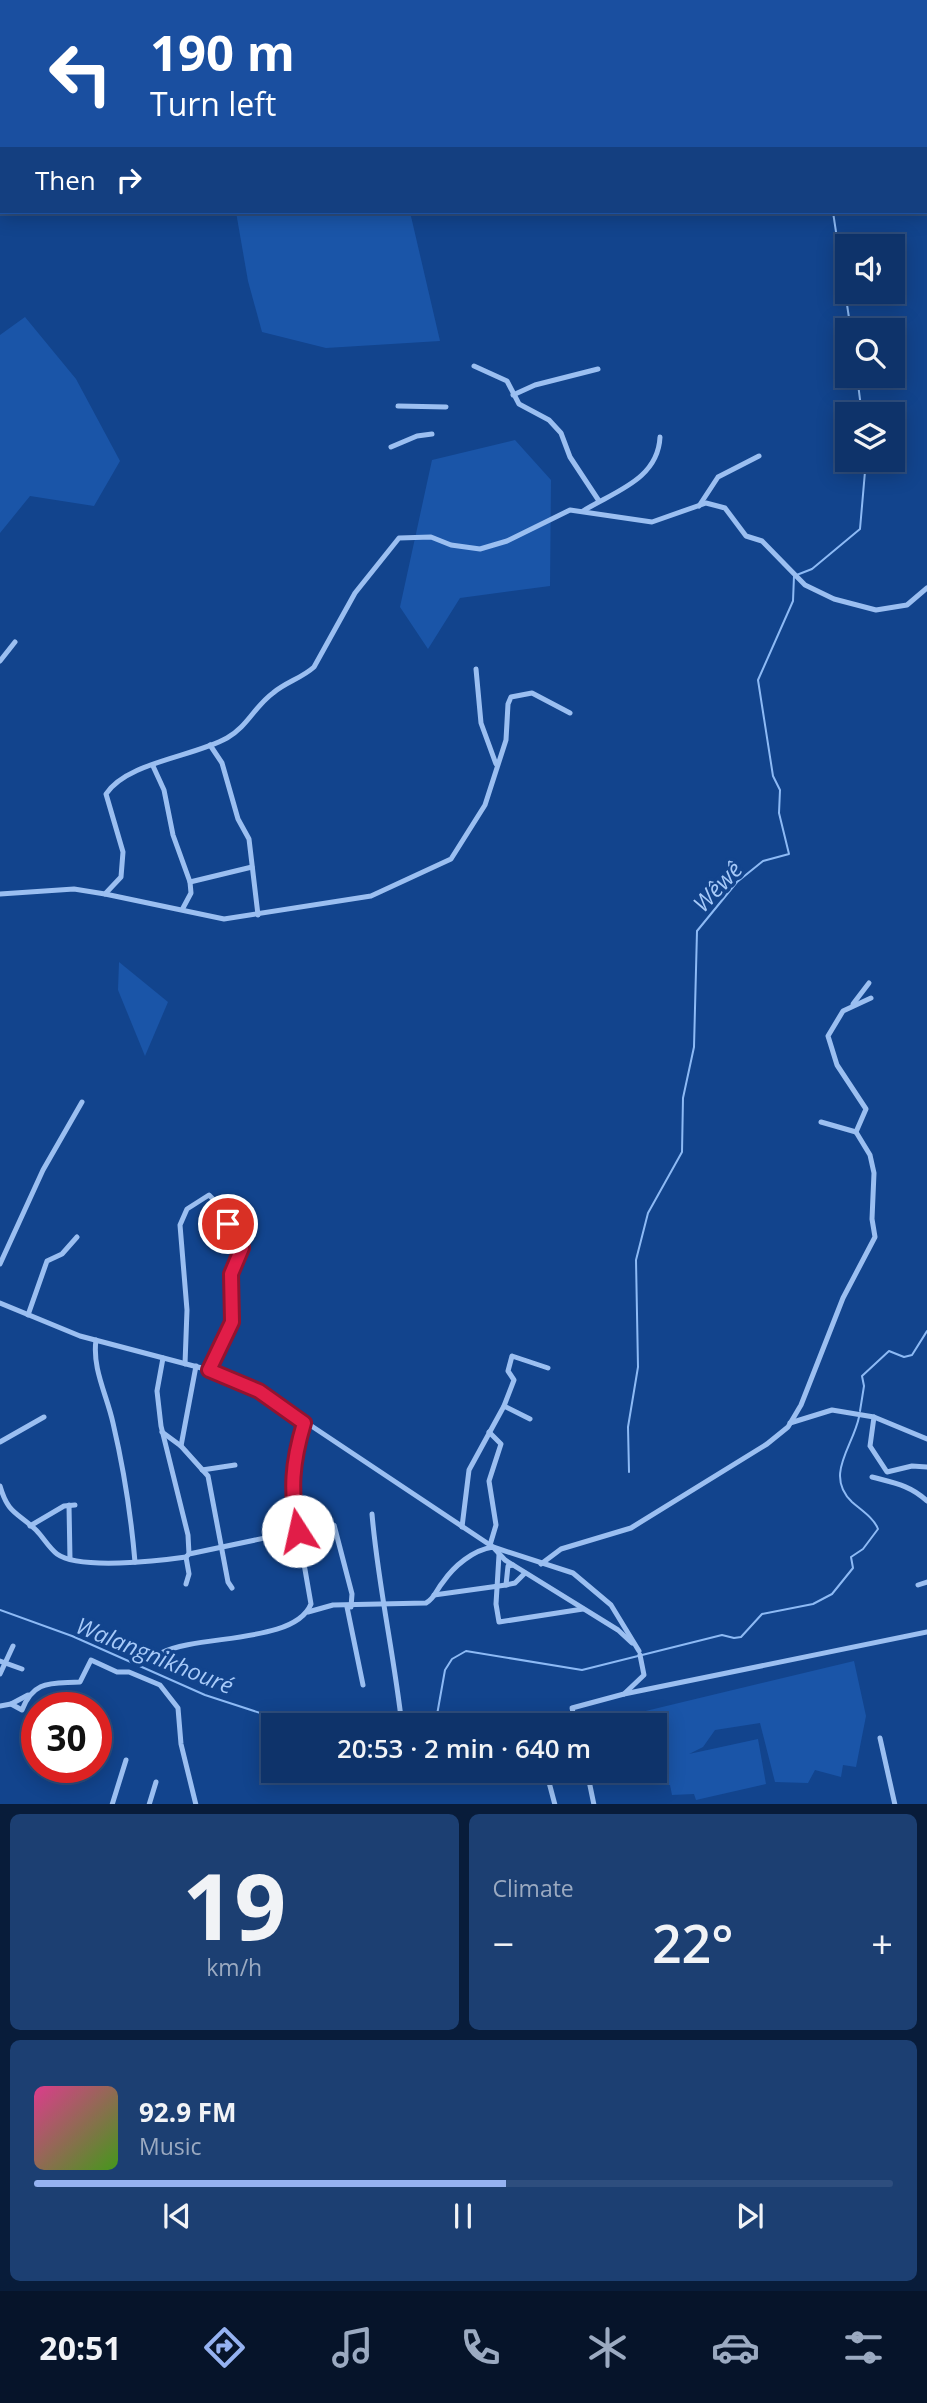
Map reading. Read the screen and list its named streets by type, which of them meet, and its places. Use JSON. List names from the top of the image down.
{
  "water": ["Wêwê", "Walangnikhouré"],
  "page": {
    "turn": ["190 m", "Turn left"],
    "then": "Then",
    "limit": "30",
    "trip": "20:53 · 2 min · 640 m",
    "tile": [
      ["19", "km/h"],
      "Climate"
    ],
    "heat": ["−", "22°", "+"],
    "song": ["92.9 FM", "Music"],
    "tabs": "20:51"
  }
}
